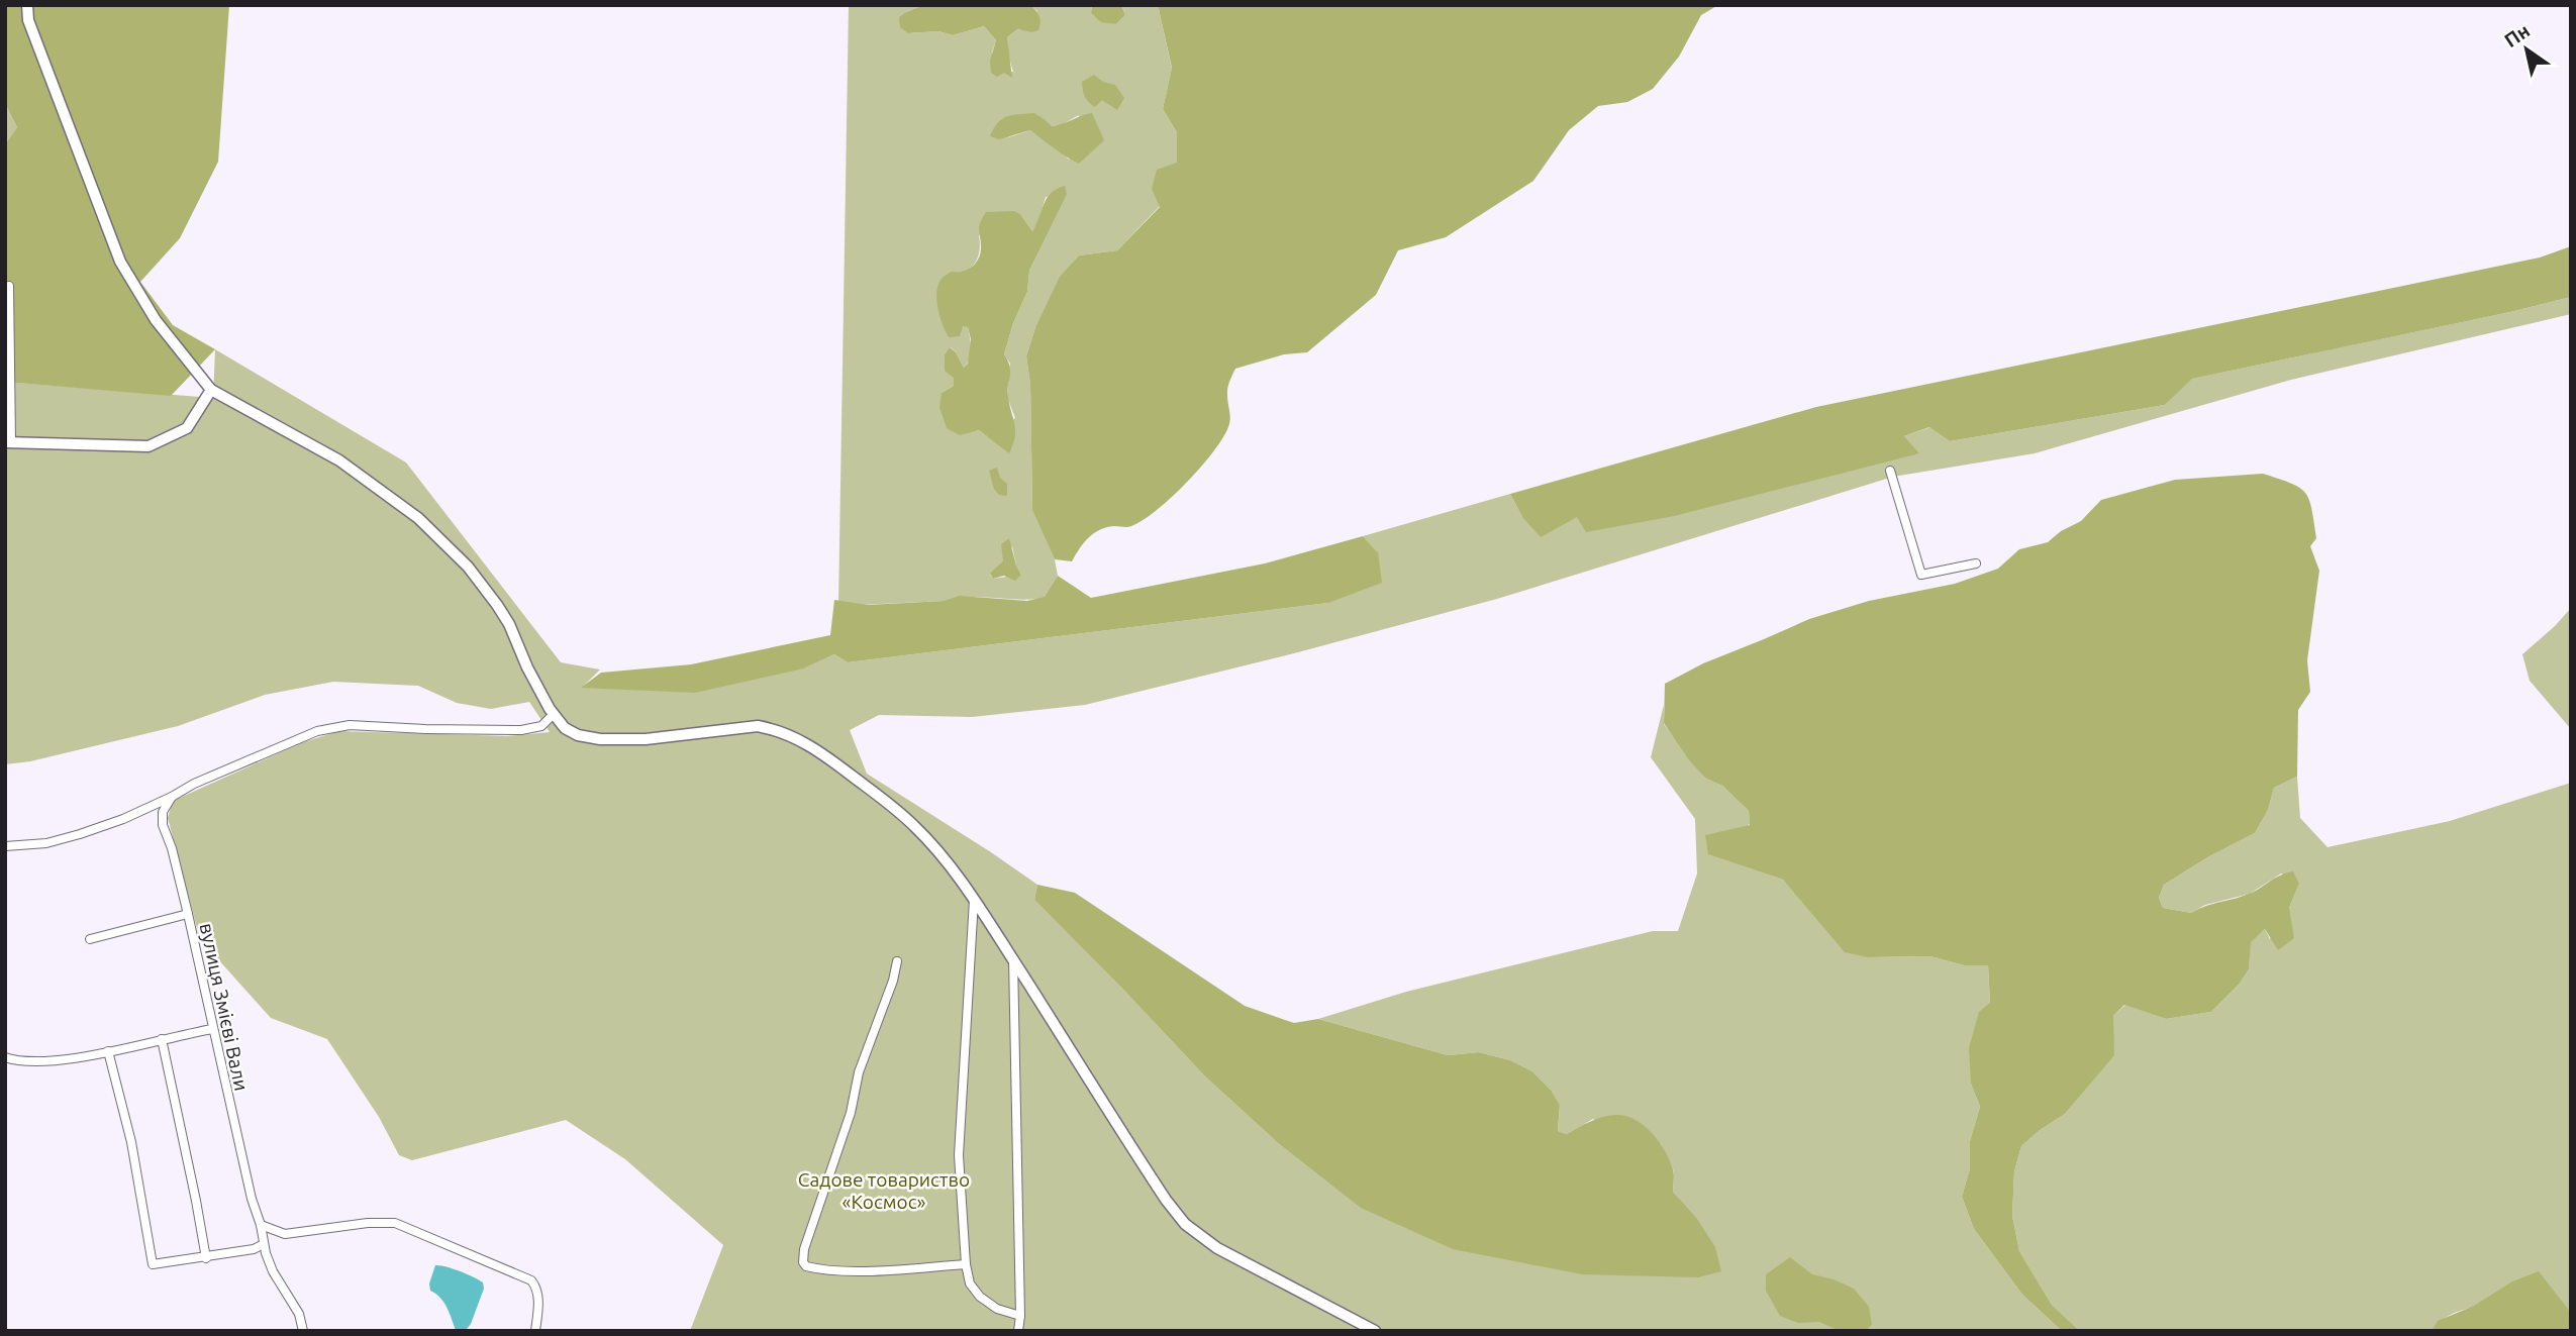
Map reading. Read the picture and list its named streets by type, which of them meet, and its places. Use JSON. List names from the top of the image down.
{
  "streets": {
    "street": ["вулиця Змієві Вали"]
  },
  "parks": ["Садове товариство «Космос»"],
  "north": "top left"
}
